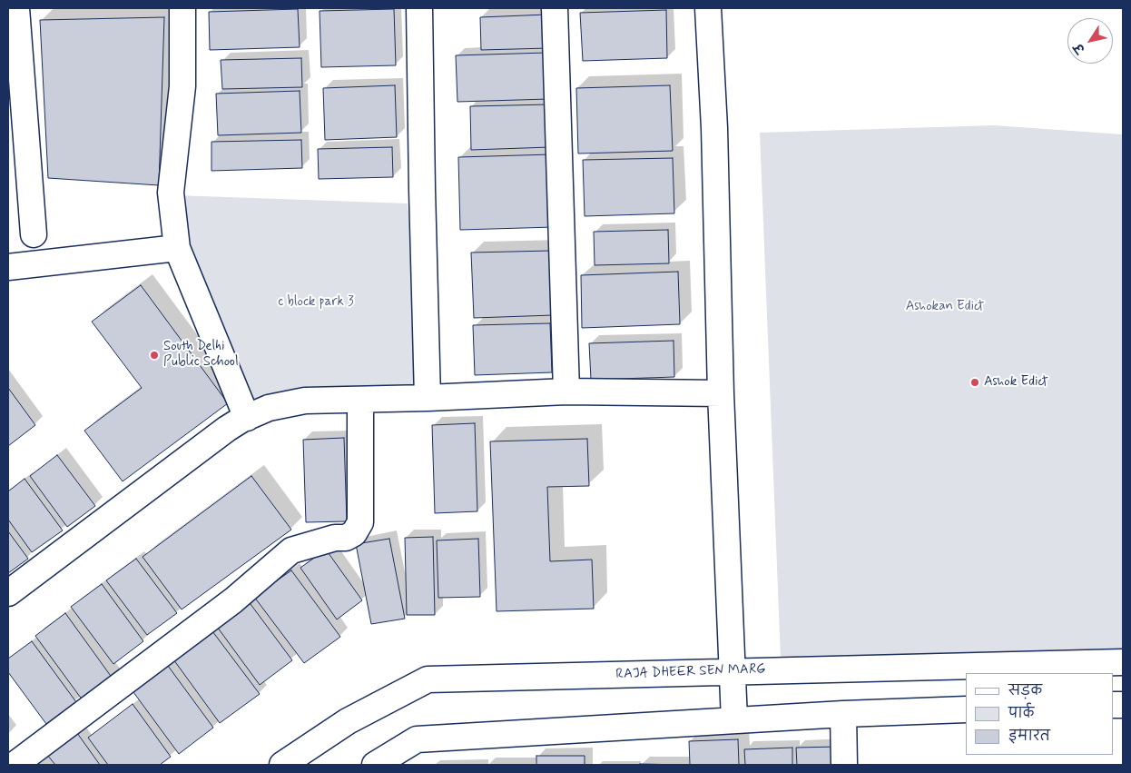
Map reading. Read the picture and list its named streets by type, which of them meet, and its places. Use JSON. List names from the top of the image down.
{
  "streets": {
    "street": ["RAJA DHEER SEN MARG"]
  },
  "parks": ["c block park 3", "Ashokan Edict"],
  "places": ["South Delhi Public School", "Ashok Edict"],
  "legend": ["सड़क", "पार्क", "इमारत"],
  "north": "bottom left"
}
